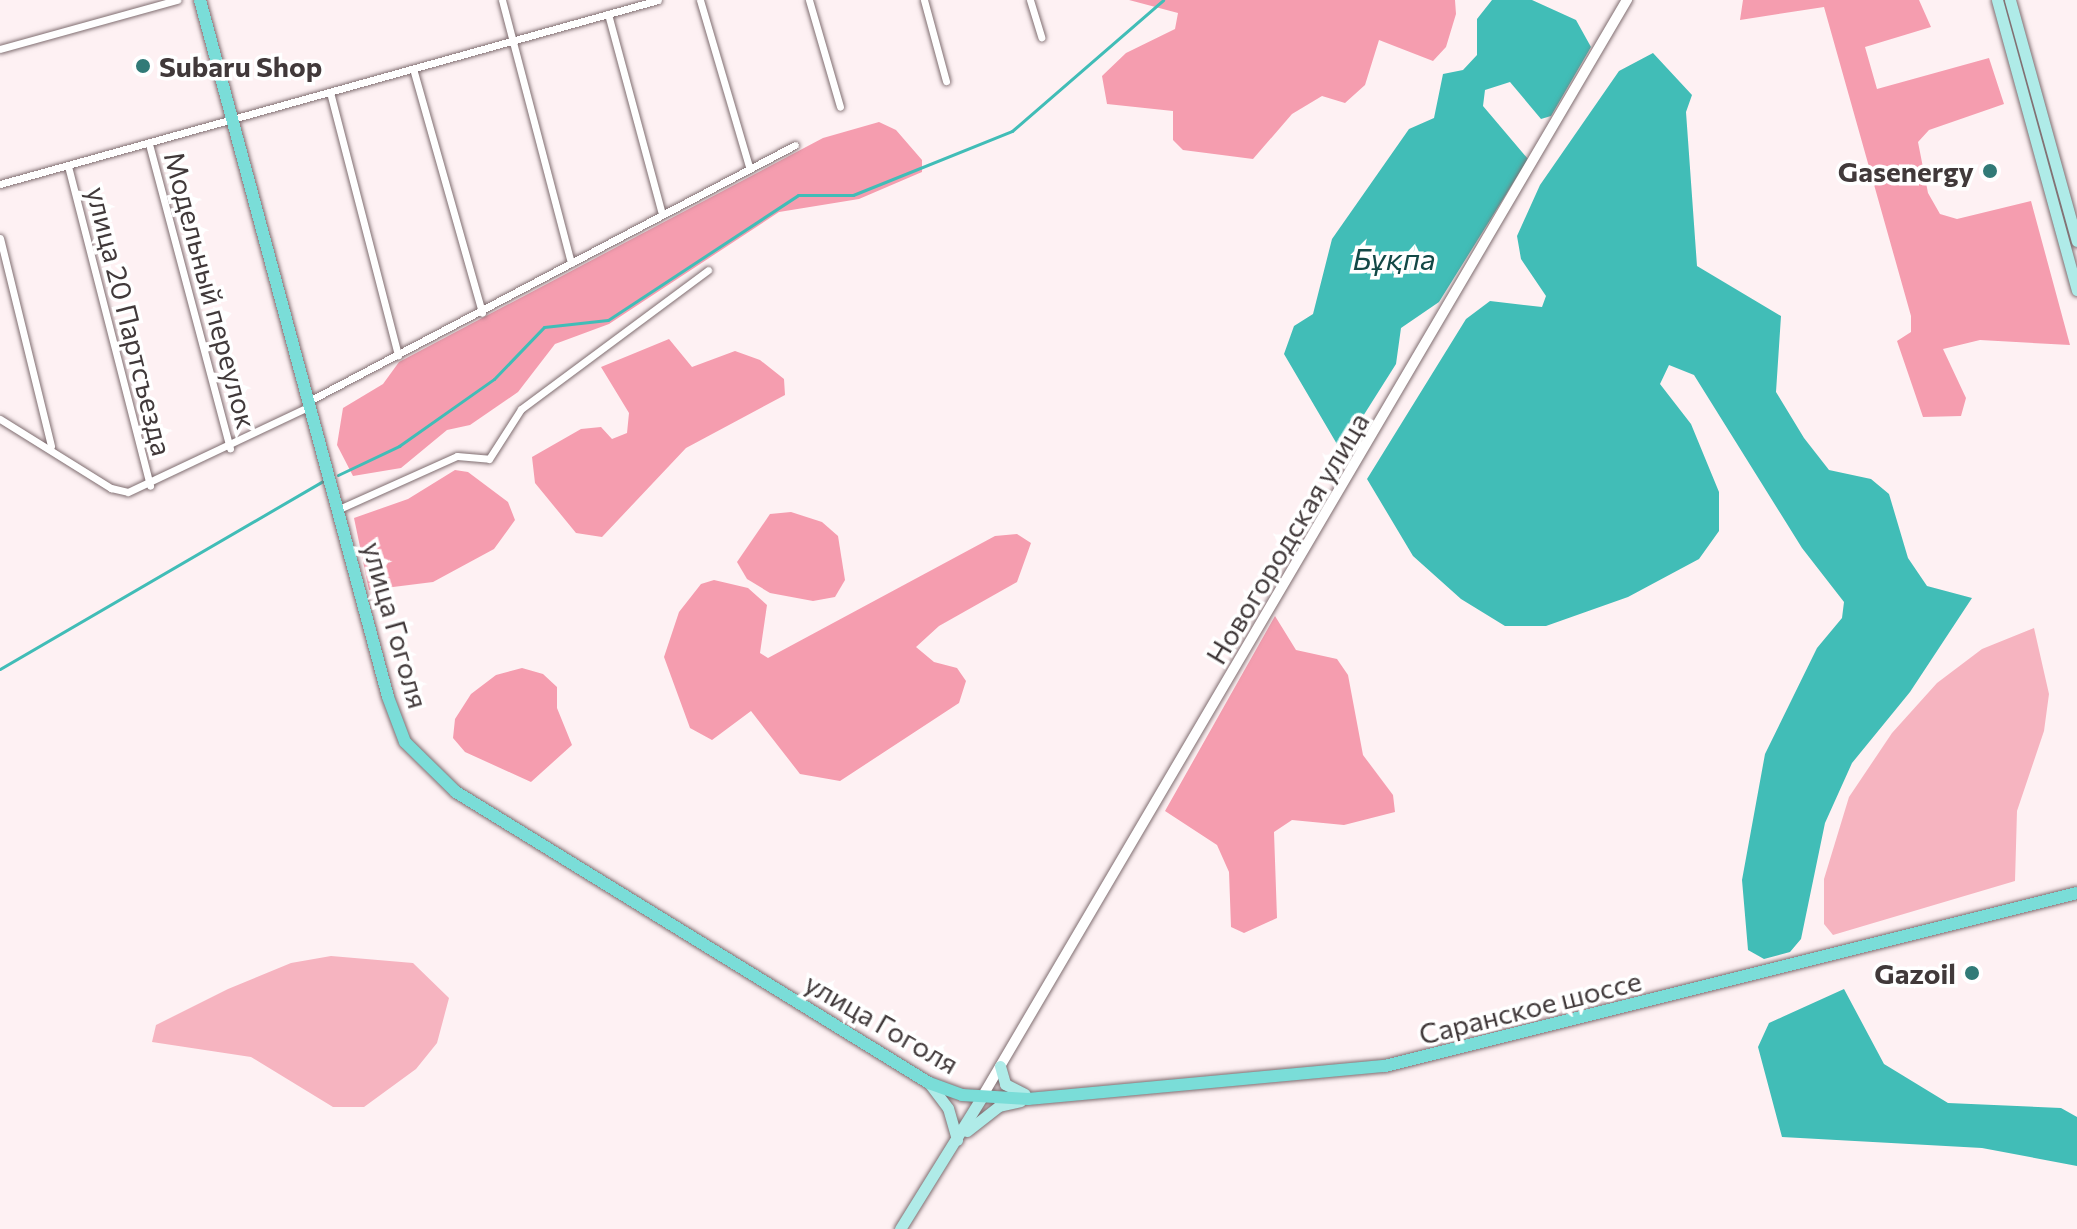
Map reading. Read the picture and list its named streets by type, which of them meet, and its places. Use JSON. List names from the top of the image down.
{
  "streets": {
    "highway": ["улица Гоголя", "Саранское шоссе"],
    "street": ["Модельный переулок", "улица 20 Партсъезда", "Новогородская улица"]
  },
  "crossings": [
    ["Новогородская улица", "улица Гоголя"],
    ["Новогородская улица", "Саранское шоссе"],
    ["улица Гоголя", "Саранское шоссе"]
  ],
  "water": ["Бұқпа"],
  "places": ["Subaru Shop", "Gasenergy", "Gazoil"]
}
